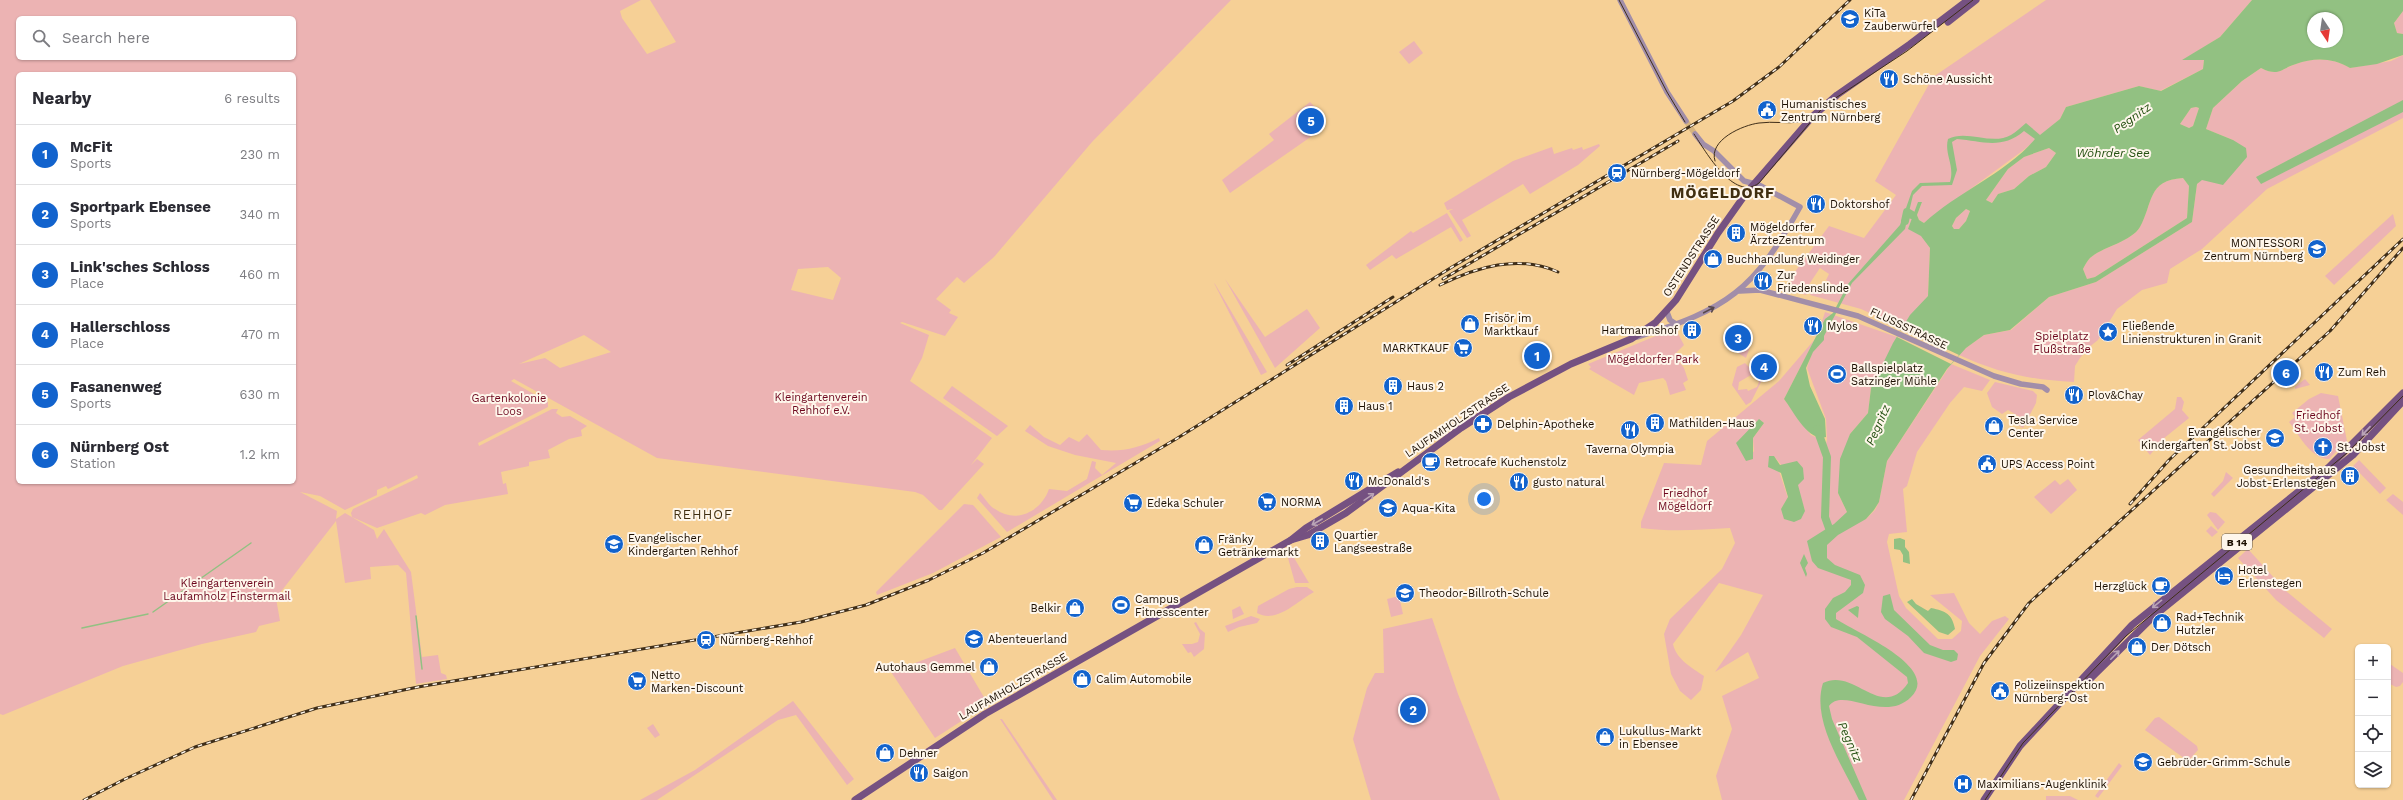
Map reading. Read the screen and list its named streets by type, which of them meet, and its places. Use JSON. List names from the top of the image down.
{
  "streets": {
    "main road": ["OSTENDSTRASSE", "LAUFAMHOLZSTRASSE", "B 14"],
    "street": ["FLUSSSTRASSE"]
  },
  "crossings": [
    ["OSTENDSTRASSE", "LAUFAMHOLZSTRASSE"],
    ["FLUSSSTRASSE", "LAUFAMHOLZSTRASSE"]
  ],
  "districts": ["MÖGELDORF", "REHHOF"],
  "water": ["Pegnitz", "Wöhrder See"],
  "parks": [
    "Spielplatz Flußstraße",
    "Mögeldorfer Park",
    "Kleingartenverein Rehhof e.V.",
    "Gartenkolonie Loos",
    "Friedhof St. Jobst",
    "Friedhof Mögeldorf",
    "Kleingartenverein Laufamholz Finstermail"
  ],
  "places": {
    "school or university": [
      "KiTa Zauberwürfel",
      "MONTESSORI Zentrum Nürnberg",
      "Evangelischer Kindergarten St. Jobst",
      "Aqua-Kita",
      "Evangelischer Kindergarten Rehhof",
      "Theodor-Billroth-Schule",
      "Abenteuerland",
      "Gebrüder-Grimm-Schule"
    ],
    "restaurant": [
      "Schöne Aussicht",
      "Doktorshof",
      "Zur Friedenslinde",
      "Mylos",
      "Zum Reh",
      "Plov&Chay",
      "Taverna Olympia",
      "McDonald's",
      "gusto natural",
      "Saigon"
    ],
    "public building": ["Humanistisches Zentrum Nürnberg", "UPS Access Point", "Polizeiinspektion Nürnberg-Ost"],
    "station": ["Nürnberg-Mögeldorf", "Nürnberg-Rehhof"],
    "building": [
      "Mögeldorfer ÄrzteZentrum",
      "Hartmannshof",
      "Haus 2",
      "Haus 1",
      "Mathilden-Haus",
      "Gesundheitshaus Jobst-Erlenstegen",
      "Quartier Langseestraße"
    ],
    "shop": [
      "Buchhandlung Weidinger",
      "Frisör im Marktkauf",
      "Tesla Service Center",
      "Fränky Getränkemarkt",
      "Belkir",
      "Rad+Technik Hutzler",
      "Der Dötsch",
      "Autohaus Gemmel",
      "Calim Automobile",
      "Lukullus-Markt in Ebensee",
      "Dehner"
    ],
    "place": ["Fließende Linienstrukturen in Granit"],
    "supermarket": [
      "MARKTKAUF",
      "NORMA",
      "Edeka Schuler",
      "Netto Marken-Discount"
    ],
    "sports": ["Ballspielplatz Satzinger Mühle", "Campus Fitnesscenter"],
    "pharmacy": ["Delphin-Apotheke"],
    "church": ["St. Jobst"],
    "cafe": ["Retrocafe Kuchenstolz", "Herzglück"],
    "hotel": ["Hotel Erlenstegen"],
    "hospital": ["Maximilians-Augenklinik"]
  },
  "north": "bottom",
  "page": {
    "search": "Search here",
    "heading": ["Nearby", "6 results"],
    "pins": [
      "5",
      "3",
      "1",
      "4",
      "6",
      "2"
    ],
    "list": [
      {
        "mark": "1",
        "name": "McFit",
        "note": "Sports",
        "value": "230 m"
      },
      {
        "mark": "2",
        "name": "Sportpark Ebensee",
        "note": "Sports",
        "value": "340 m"
      },
      {
        "mark": "3",
        "name": "Link'sches Schloss",
        "note": "Place",
        "value": "460 m"
      },
      {
        "mark": "4",
        "name": "Hallerschloss",
        "note": "Place",
        "value": "470 m"
      },
      {
        "mark": "5",
        "name": "Fasanenweg",
        "note": "Sports",
        "value": "630 m"
      },
      {
        "mark": "6",
        "name": "Nürnberg Ost",
        "note": "Station",
        "value": "1.2 km"
      }
    ],
    "map_buttons": ["+", "−"]
  }
}
